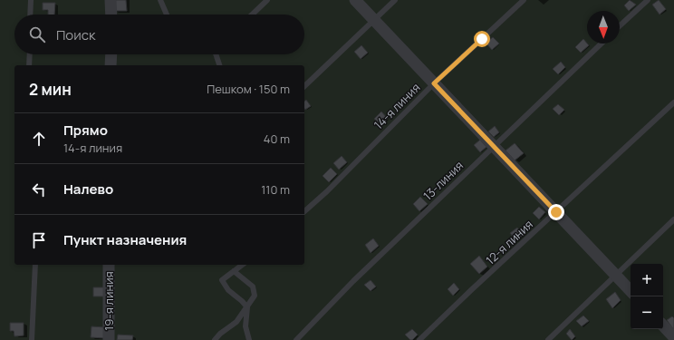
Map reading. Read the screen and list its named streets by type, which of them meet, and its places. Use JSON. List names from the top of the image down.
{
  "streets": {
    "street": ["19-я линия"],
    "lane": ["14-я линия", "13-линия", "12-я линия"]
  },
  "north": "bottom",
  "page": {
    "search": "Поиск",
    "heading": ["2 мин", "Пешком · 150 m"],
    "list": [
      ["Прямо", "14-я линия", "40 m"],
      ["Налево", "110 m"],
      "Пункт назначения"
    ],
    "map_buttons": ["+", "−"]
  }
}
